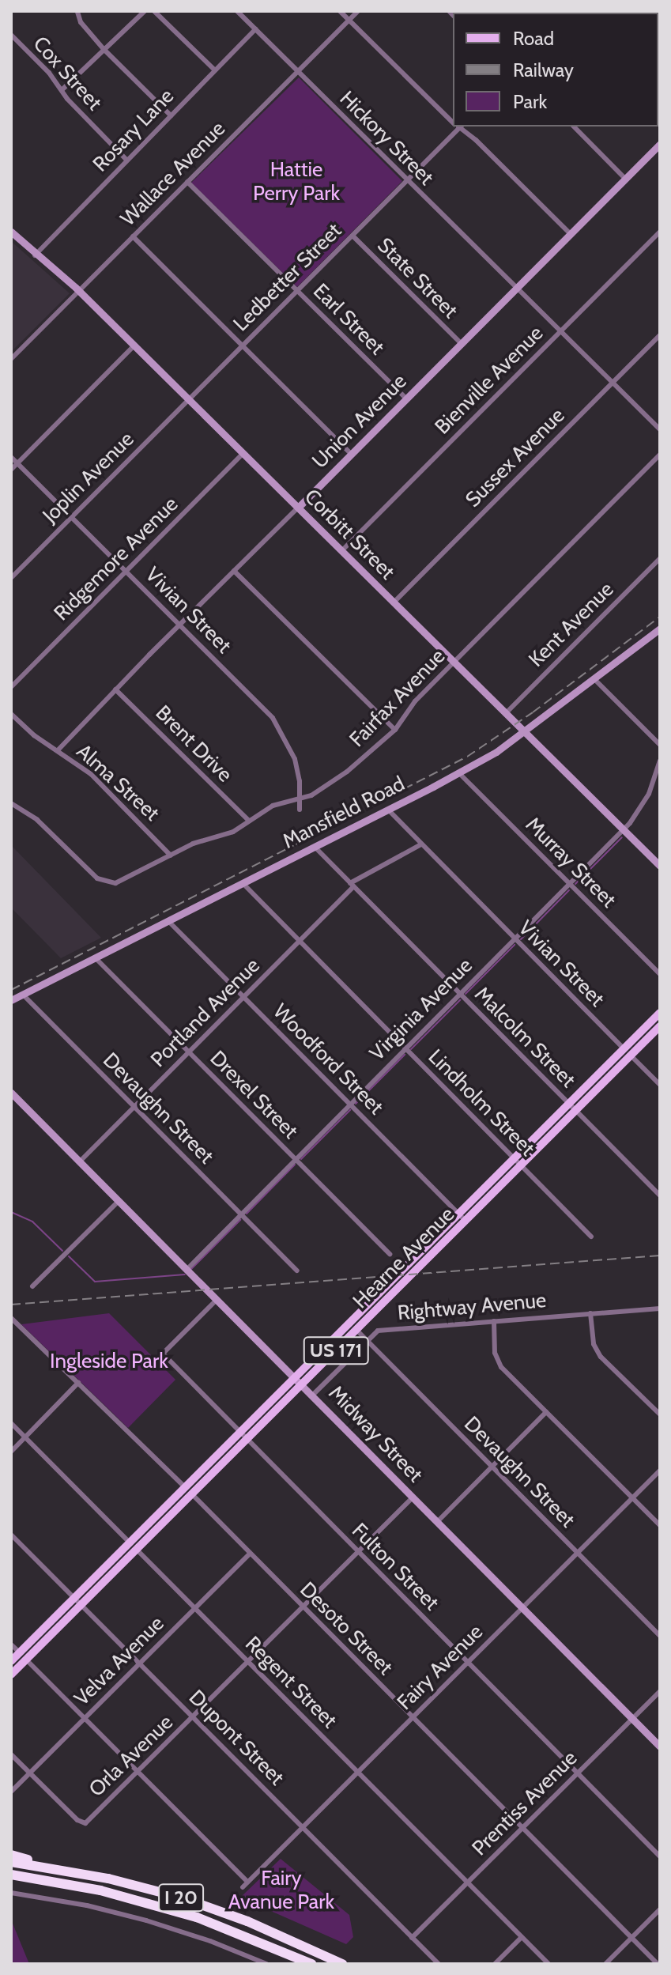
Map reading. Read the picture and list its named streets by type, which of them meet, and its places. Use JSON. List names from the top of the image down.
{
  "streets": {
    "highway": ["I 20"],
    "main road": ["Hearne Avenue", "US 171"],
    "street": [
      "Cox Street",
      "Rosary Lane",
      "Hickory Street",
      "Wallace Avenue",
      "Ledbetter Street",
      "State Street",
      "Earl Street",
      "Bienville Avenue",
      "Union Avenue",
      "Sussex Avenue",
      "Joplin Avenue",
      "Corbitt Street",
      "Ridgemore Avenue",
      "Vivian Street",
      "Kent Avenue",
      "Fairfax Avenue",
      "Brent Drive",
      "Alma Street",
      "Mansfield Road",
      "Murray Street",
      "Virginia Avenue",
      "Portland Avenue",
      "Malcolm Street",
      "Woodford Street",
      "Drexel Street",
      "Lindholm Street",
      "Devaughn Street",
      "Rightway Avenue",
      "Midway Street",
      "Fulton Street",
      "Desoto Street",
      "Velva Avenue",
      "Fairy Avenue",
      "Regent Street",
      "Dupont Street",
      "Orla Avenue",
      "Prentiss Avenue"
    ]
  },
  "crossings": [
    ["Cox Street", "Rosary Lane"],
    ["Rosary Lane", "Hickory Street"],
    ["Rosary Lane", "Corbitt Street"],
    ["Hickory Street", "Wallace Avenue"],
    ["Hickory Street", "Ledbetter Street"],
    ["Hickory Street", "Bienville Avenue"],
    ["Hickory Street", "Union Avenue"],
    ["Hickory Street", "Sussex Avenue"],
    ["Wallace Avenue", "Earl Street"],
    ["Wallace Avenue", "Corbitt Street"],
    ["Ledbetter Street", "State Street"],
    ["Ledbetter Street", "Earl Street"],
    ["Ledbetter Street", "Joplin Avenue"],
    ["Ledbetter Street", "Corbitt Street"],
    ["State Street", "Union Avenue"],
    ["Earl Street", "Union Avenue"],
    ["Bienville Avenue", "Corbitt Street"],
    ["Union Avenue", "Corbitt Street"],
    ["Union Avenue", "Vivian Street"],
    ["Union Avenue", "Brent Drive"],
    ["Union Avenue", "Alma Street"],
    ["Sussex Avenue", "Corbitt Street"],
    ["Joplin Avenue", "Corbitt Street"],
    ["Joplin Avenue", "Vivian Street"],
    ["Corbitt Street", "Ridgemore Avenue"],
    ["Corbitt Street", "Kent Avenue"],
    ["Corbitt Street", "Fairfax Avenue"],
    ["Corbitt Street", "Mansfield Road"],
    ["Corbitt Street", "Virginia Avenue"],
    ["Ridgemore Avenue", "Vivian Street"],
    ["Vivian Street", "Fairfax Avenue"],
    ["Vivian Street", "Mansfield Road"],
    ["Vivian Street", "Virginia Avenue"],
    ["Vivian Street", "Portland Avenue"],
    ["Vivian Street", "Hearne Avenue"],
    ["Fairfax Avenue", "Brent Drive"],
    ["Fairfax Avenue", "Alma Street"],
    ["Mansfield Road", "Murray Street"],
    ["Mansfield Road", "Malcolm Street"],
    ["Mansfield Road", "Woodford Street"],
    ["Mansfield Road", "Drexel Street"],
    ["Mansfield Road", "Lindholm Street"],
    ["Mansfield Road", "Devaughn Street"],
    ["Murray Street", "Virginia Avenue"],
    ["Virginia Avenue", "Malcolm Street"],
    ["Virginia Avenue", "Woodford Street"],
    ["Virginia Avenue", "Drexel Street"],
    ["Virginia Avenue", "Lindholm Street"],
    ["Virginia Avenue", "Devaughn Street"],
    ["Virginia Avenue", "Midway Street"],
    ["Portland Avenue", "Malcolm Street"],
    ["Portland Avenue", "Woodford Street"],
    ["Portland Avenue", "Drexel Street"],
    ["Portland Avenue", "Lindholm Street"],
    ["Portland Avenue", "Devaughn Street"],
    ["Portland Avenue", "Midway Street"],
    ["Malcolm Street", "Hearne Avenue"],
    ["Woodford Street", "Hearne Avenue"],
    ["Lindholm Street", "Hearne Avenue"],
    ["Devaughn Street", "Hearne Avenue"],
    ["Devaughn Street", "Rightway Avenue"],
    ["Devaughn Street", "Fairy Avenue"],
    ["Hearne Avenue", "Midway Street"],
    ["Hearne Avenue", "Fulton Street"],
    ["Hearne Avenue", "Desoto Street"],
    ["Hearne Avenue", "Regent Street"],
    ["Hearne Avenue", "Dupont Street"],
    ["Rightway Avenue", "Midway Street"],
    ["Midway Street", "Fulton Street"],
    ["Midway Street", "Fairy Avenue"],
    ["Midway Street", "Orla Avenue"],
    ["Midway Street", "Prentiss Avenue"],
    ["Fulton Street", "Fairy Avenue"],
    ["Fulton Street", "Orla Avenue"],
    ["Fulton Street", "Prentiss Avenue"],
    ["Desoto Street", "Velva Avenue"],
    ["Desoto Street", "Fairy Avenue"],
    ["Desoto Street", "Orla Avenue"],
    ["Desoto Street", "Prentiss Avenue"],
    ["Velva Avenue", "Regent Street"],
    ["Velva Avenue", "Dupont Street"],
    ["Velva Avenue", "Orla Avenue"],
    ["Fairy Avenue", "Regent Street"],
    ["Fairy Avenue", "Dupont Street"],
    ["Regent Street", "Orla Avenue"],
    ["Regent Street", "Prentiss Avenue"],
    ["Dupont Street", "Orla Avenue"],
    ["Dupont Street", "Prentiss Avenue"]
  ],
  "parks": ["Hattie Perry Park", "Ingleside Park", "Fairy Avanue Park"],
  "legend": ["Road", "Railway", "Park"]
}
